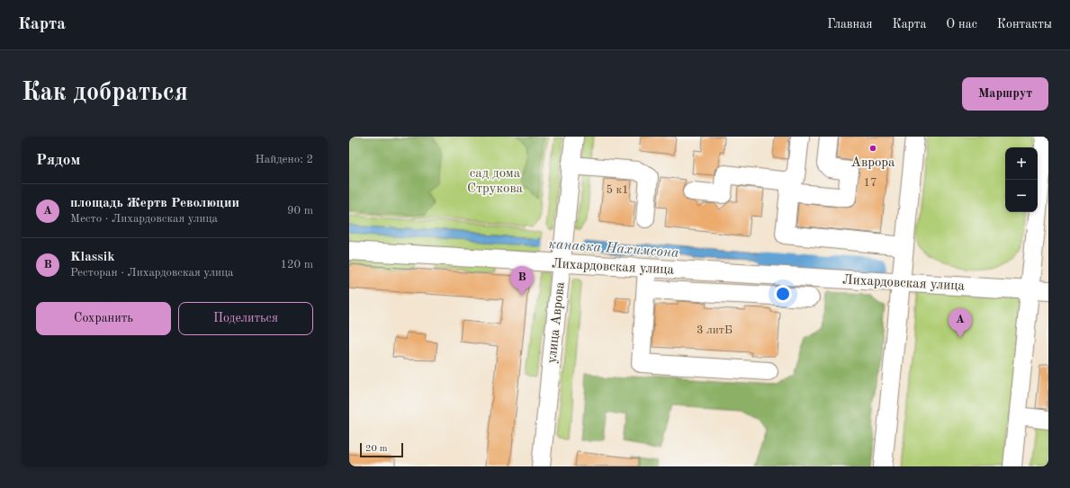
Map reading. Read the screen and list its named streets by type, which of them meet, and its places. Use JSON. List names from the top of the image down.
{
  "streets": {
    "street": ["Лихардовская улица", "улица Аврова"]
  },
  "crossings": [
    ["Лихардовская улица", "улица Аврова"]
  ],
  "water": ["канавка Нахимсона"],
  "parks": ["сад дома Струкова"],
  "places": ["Аврора"],
  "house_numbers": ["17", "5 к1", "3 литБ"],
  "scale_bar": "20 m",
  "page": {
    "header": "Карта",
    "nav": [
      "Главная",
      "Карта",
      "О нас",
      "Контакты"
    ],
    "buttons": [
      "Маршрут",
      ["Сохранить", "Поделиться"]
    ],
    "title": "Как добраться",
    "heading": ["Рядом", "Найдено: 2"],
    "map_buttons": ["+", "−"],
    "list": [
      {
        "mark": "A",
        "name": "площадь Жертв Революции",
        "note": "Место · Лихардовская улица",
        "value": "90 m"
      },
      {
        "mark": "B",
        "name": "Klassik",
        "note": "Ресторан · Лихардовская улица",
        "value": "120 m"
      }
    ],
    "pins": ["B", "A"],
    "scale": "20 m"
  }
}
